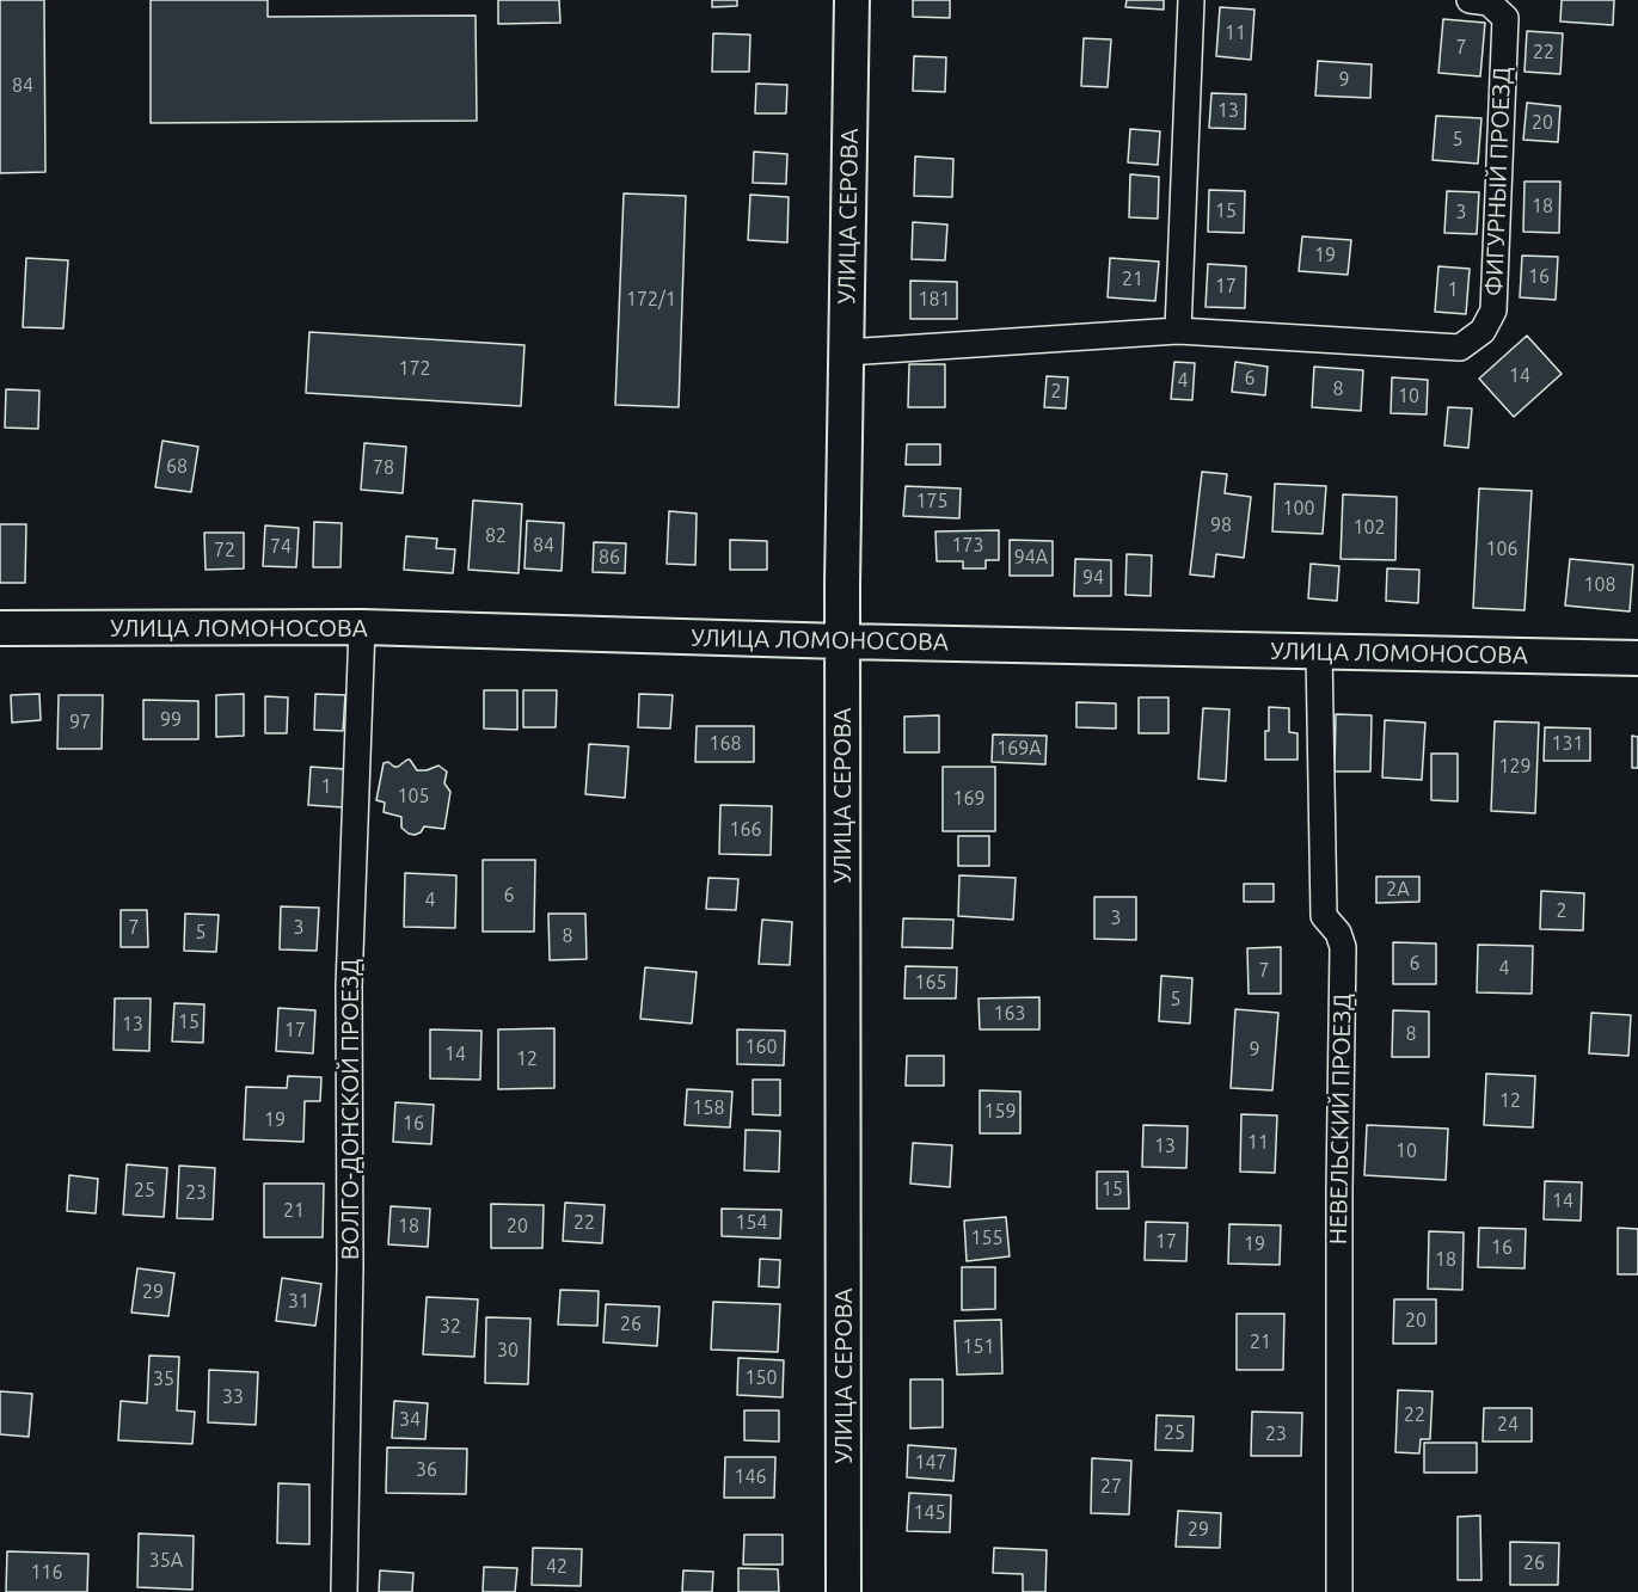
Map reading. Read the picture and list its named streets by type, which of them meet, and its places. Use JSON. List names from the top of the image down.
{
  "streets": {
    "street": [
      "ФИГУРНЫЙ ПРОЕЗД",
      "УЛИЦА СЕРОВА",
      "УЛИЦА ЛОМОНОСОВА",
      "ВОЛГО-ДОНСКОЙ ПРОЕЗД",
      "НЕВЕЛЬСКИЙ ПРОЕЗД"
    ]
  },
  "crossings": [
    ["ФИГУРНЫЙ ПРОЕЗД", "УЛИЦА СЕРОВА"],
    ["УЛИЦА СЕРОВА", "УЛИЦА ЛОМОНОСОВА"],
    ["УЛИЦА ЛОМОНОСОВА", "ВОЛГО-ДОНСКОЙ ПРОЕЗД"],
    ["УЛИЦА ЛОМОНОСОВА", "НЕВЕЛЬСКИЙ ПРОЕЗД"]
  ],
  "house_numbers": [
    "11",
    "7",
    "22",
    "9",
    "84",
    "13",
    "20",
    "5",
    "18",
    "15",
    "3",
    "19",
    "16",
    "21",
    "17",
    "1",
    "172/1",
    "181",
    "172",
    "14",
    "6",
    "4",
    "8",
    "2",
    "10",
    "68",
    "78",
    "175",
    "100",
    "98",
    "102",
    "82",
    "84",
    "173",
    "74",
    "106",
    "72",
    "86",
    "94А",
    "94",
    "108",
    "99",
    "97",
    "168",
    "131",
    "169А",
    "129",
    "1",
    "105",
    "169",
    "166",
    "2А",
    "6",
    "4",
    "2",
    "3",
    "7",
    "3",
    "5",
    "8",
    "6",
    "4",
    "7",
    "165",
    "5",
    "163",
    "15",
    "13",
    "17",
    "8",
    "160",
    "9",
    "14",
    "12",
    "12",
    "158",
    "159",
    "19",
    "16",
    "11",
    "13",
    "10",
    "15",
    "25",
    "23",
    "14",
    "21",
    "22",
    "154",
    "18",
    "20",
    "155",
    "17",
    "19",
    "16",
    "18",
    "29",
    "31",
    "20",
    "26",
    "32",
    "21",
    "151",
    "30",
    "150",
    "35",
    "33",
    "22",
    "34",
    "24",
    "25",
    "23",
    "147",
    "36",
    "146",
    "27",
    "145",
    "29",
    "35А",
    "26",
    "42",
    "116"
  ]
}
